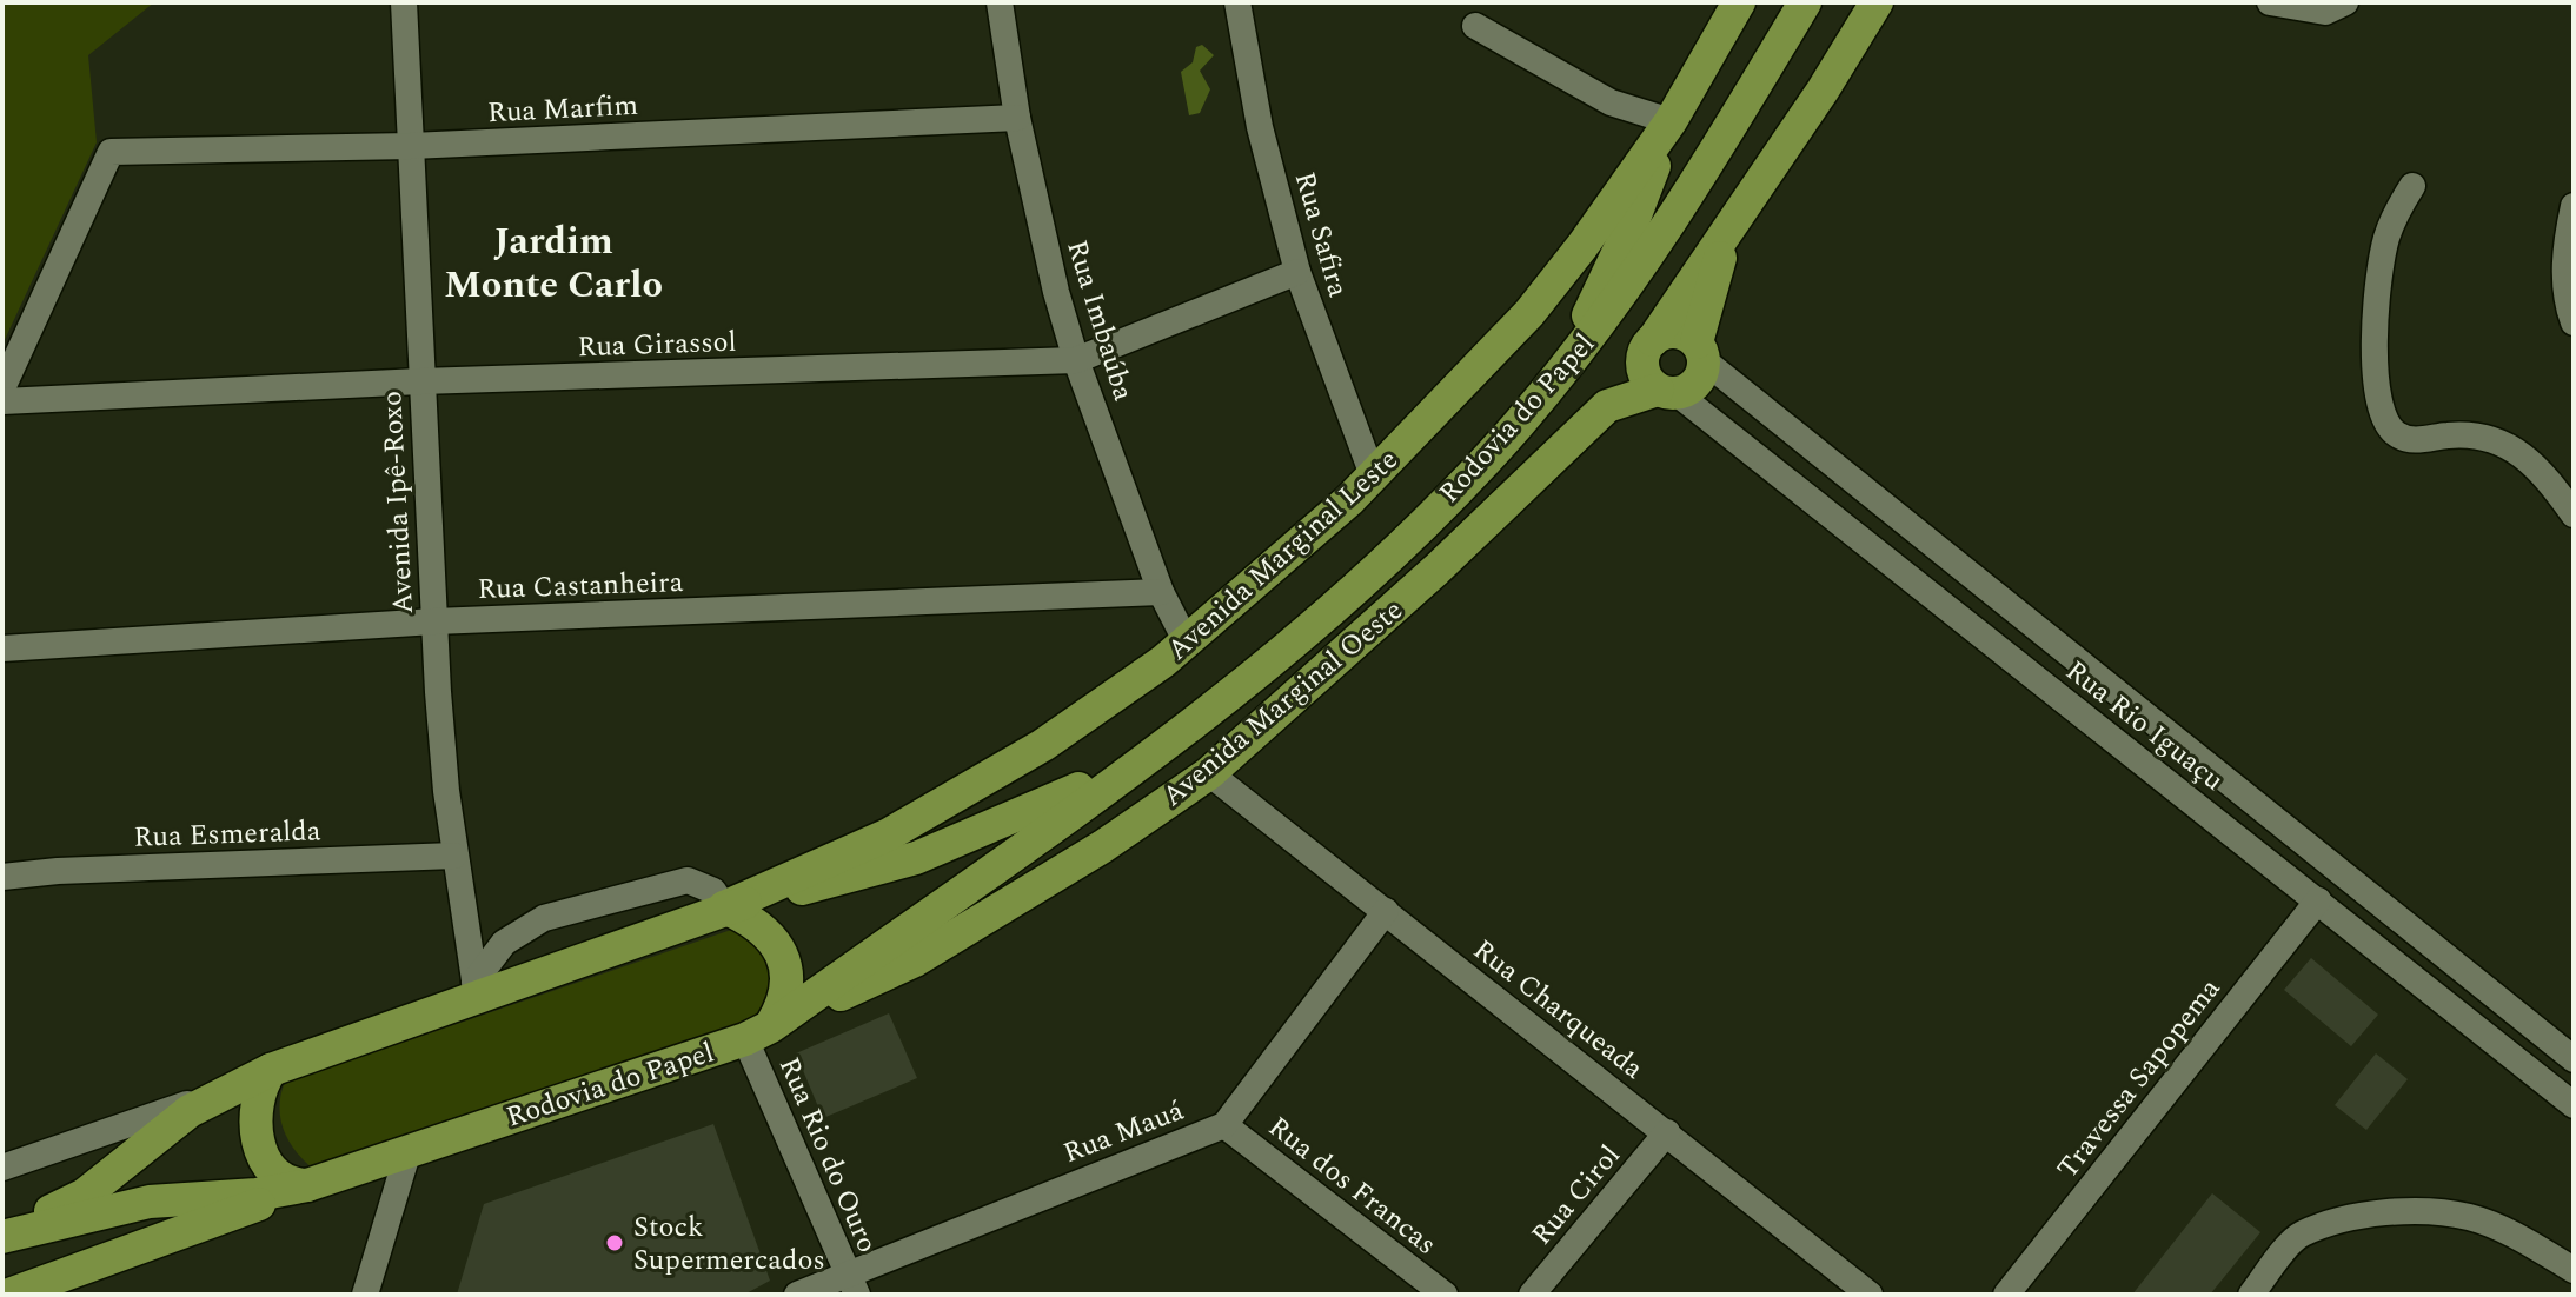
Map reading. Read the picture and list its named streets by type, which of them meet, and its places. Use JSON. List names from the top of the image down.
{
  "streets": {
    "main road": ["Rodovia do Papel", "Avenida Marginal Leste", "Avenida Marginal Oeste"],
    "street": [
      "Rua Marfim",
      "Rua Safira",
      "Rua Imbaúba",
      "Rua Girassol",
      "Avenida Ipê-Roxo",
      "Rua Castanheira",
      "Rua Rio Iguaçu",
      "Rua Esmeralda",
      "Rua Charqueada",
      "Travessa Sapopema",
      "Rua Mauá",
      "Rua Rio do Ouro",
      "Rua dos Francas",
      "Rua Cirol"
    ]
  },
  "crossings": [
    ["Rua Marfim", "Rua Imbaúba"],
    ["Rua Marfim", "Avenida Ipê-Roxo"],
    ["Rua Safira", "Rua Girassol"],
    ["Rua Safira", "Avenida Marginal Leste"],
    ["Rua Imbaúba", "Rua Girassol"],
    ["Rua Imbaúba", "Avenida Marginal Leste"],
    ["Rua Imbaúba", "Rua Castanheira"],
    ["Rua Girassol", "Avenida Ipê-Roxo"],
    ["Rodovia do Papel", "Avenida Ipê-Roxo"],
    ["Rodovia do Papel", "Avenida Marginal Leste"],
    ["Rodovia do Papel", "Avenida Marginal Oeste"],
    ["Rodovia do Papel", "Rua Rio do Ouro"],
    ["Avenida Ipê-Roxo", "Rua Castanheira"],
    ["Avenida Ipê-Roxo", "Rua Esmeralda"],
    ["Avenida Marginal Oeste", "Rua Rio Iguaçu"],
    ["Avenida Marginal Oeste", "Rua Charqueada"],
    ["Avenida Marginal Oeste", "Rua Rio do Ouro"],
    ["Rua Rio Iguaçu", "Travessa Sapopema"],
    ["Rua Charqueada", "Rua Mauá"],
    ["Rua Charqueada", "Rua Cirol"],
    ["Rua Mauá", "Rua Rio do Ouro"],
    ["Rua Mauá", "Rua dos Francas"]
  ],
  "districts": ["Jardim Monte Carlo"],
  "places": ["Stock Supermercados"]
}
